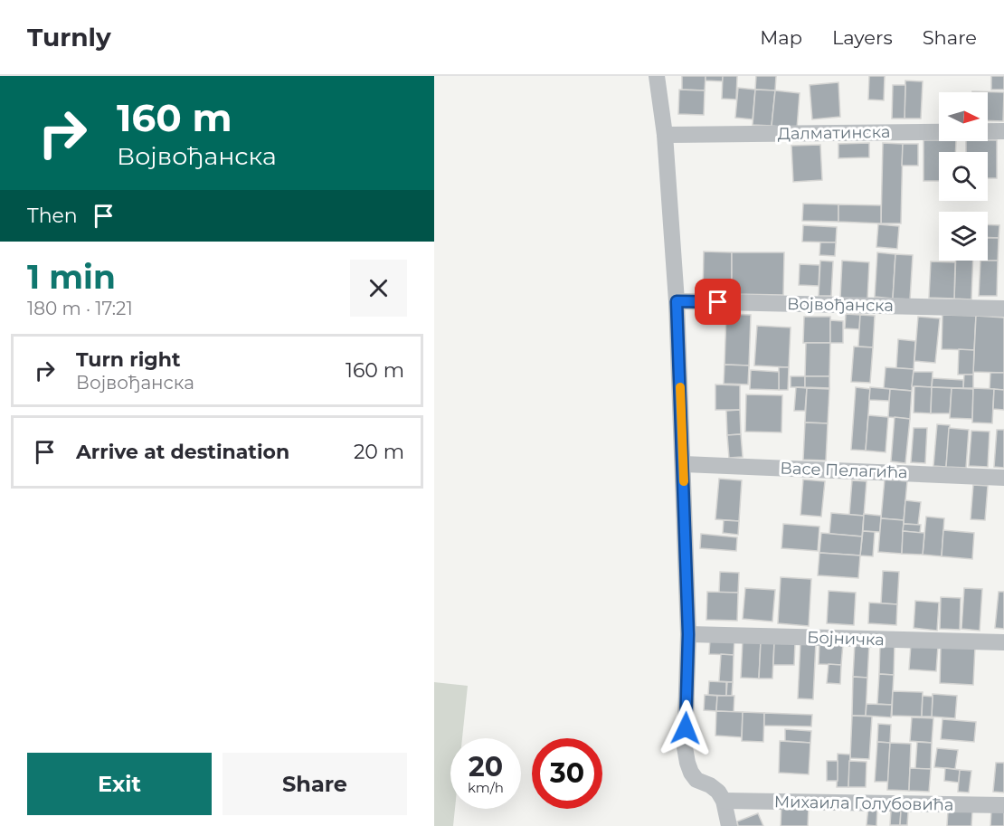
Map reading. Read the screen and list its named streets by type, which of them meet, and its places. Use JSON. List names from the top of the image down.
{
  "streets": {
    "street": [
      "Далматинска",
      "Војвођанска",
      "Васе Пелагића",
      "Бојничка",
      "Михаила Голубовића"
    ]
  },
  "north": "right",
  "page": {
    "header": "Turnly",
    "nav": ["Map", "Layers", "Share"],
    "turn": ["160 m", "Војвођанска"],
    "then": "Then",
    "heading": ["1 min", "180 m · 17:21"],
    "list": [
      {
        "name": "Turn right",
        "note": "Војвођанска",
        "value": "160 m"
      },
      {
        "name": "Arrive at destination",
        "value": "20 m"
      }
    ],
    "speed": "20 km/h",
    "limit": "30",
    "buttons": ["Exit", "Share"]
  }
}
